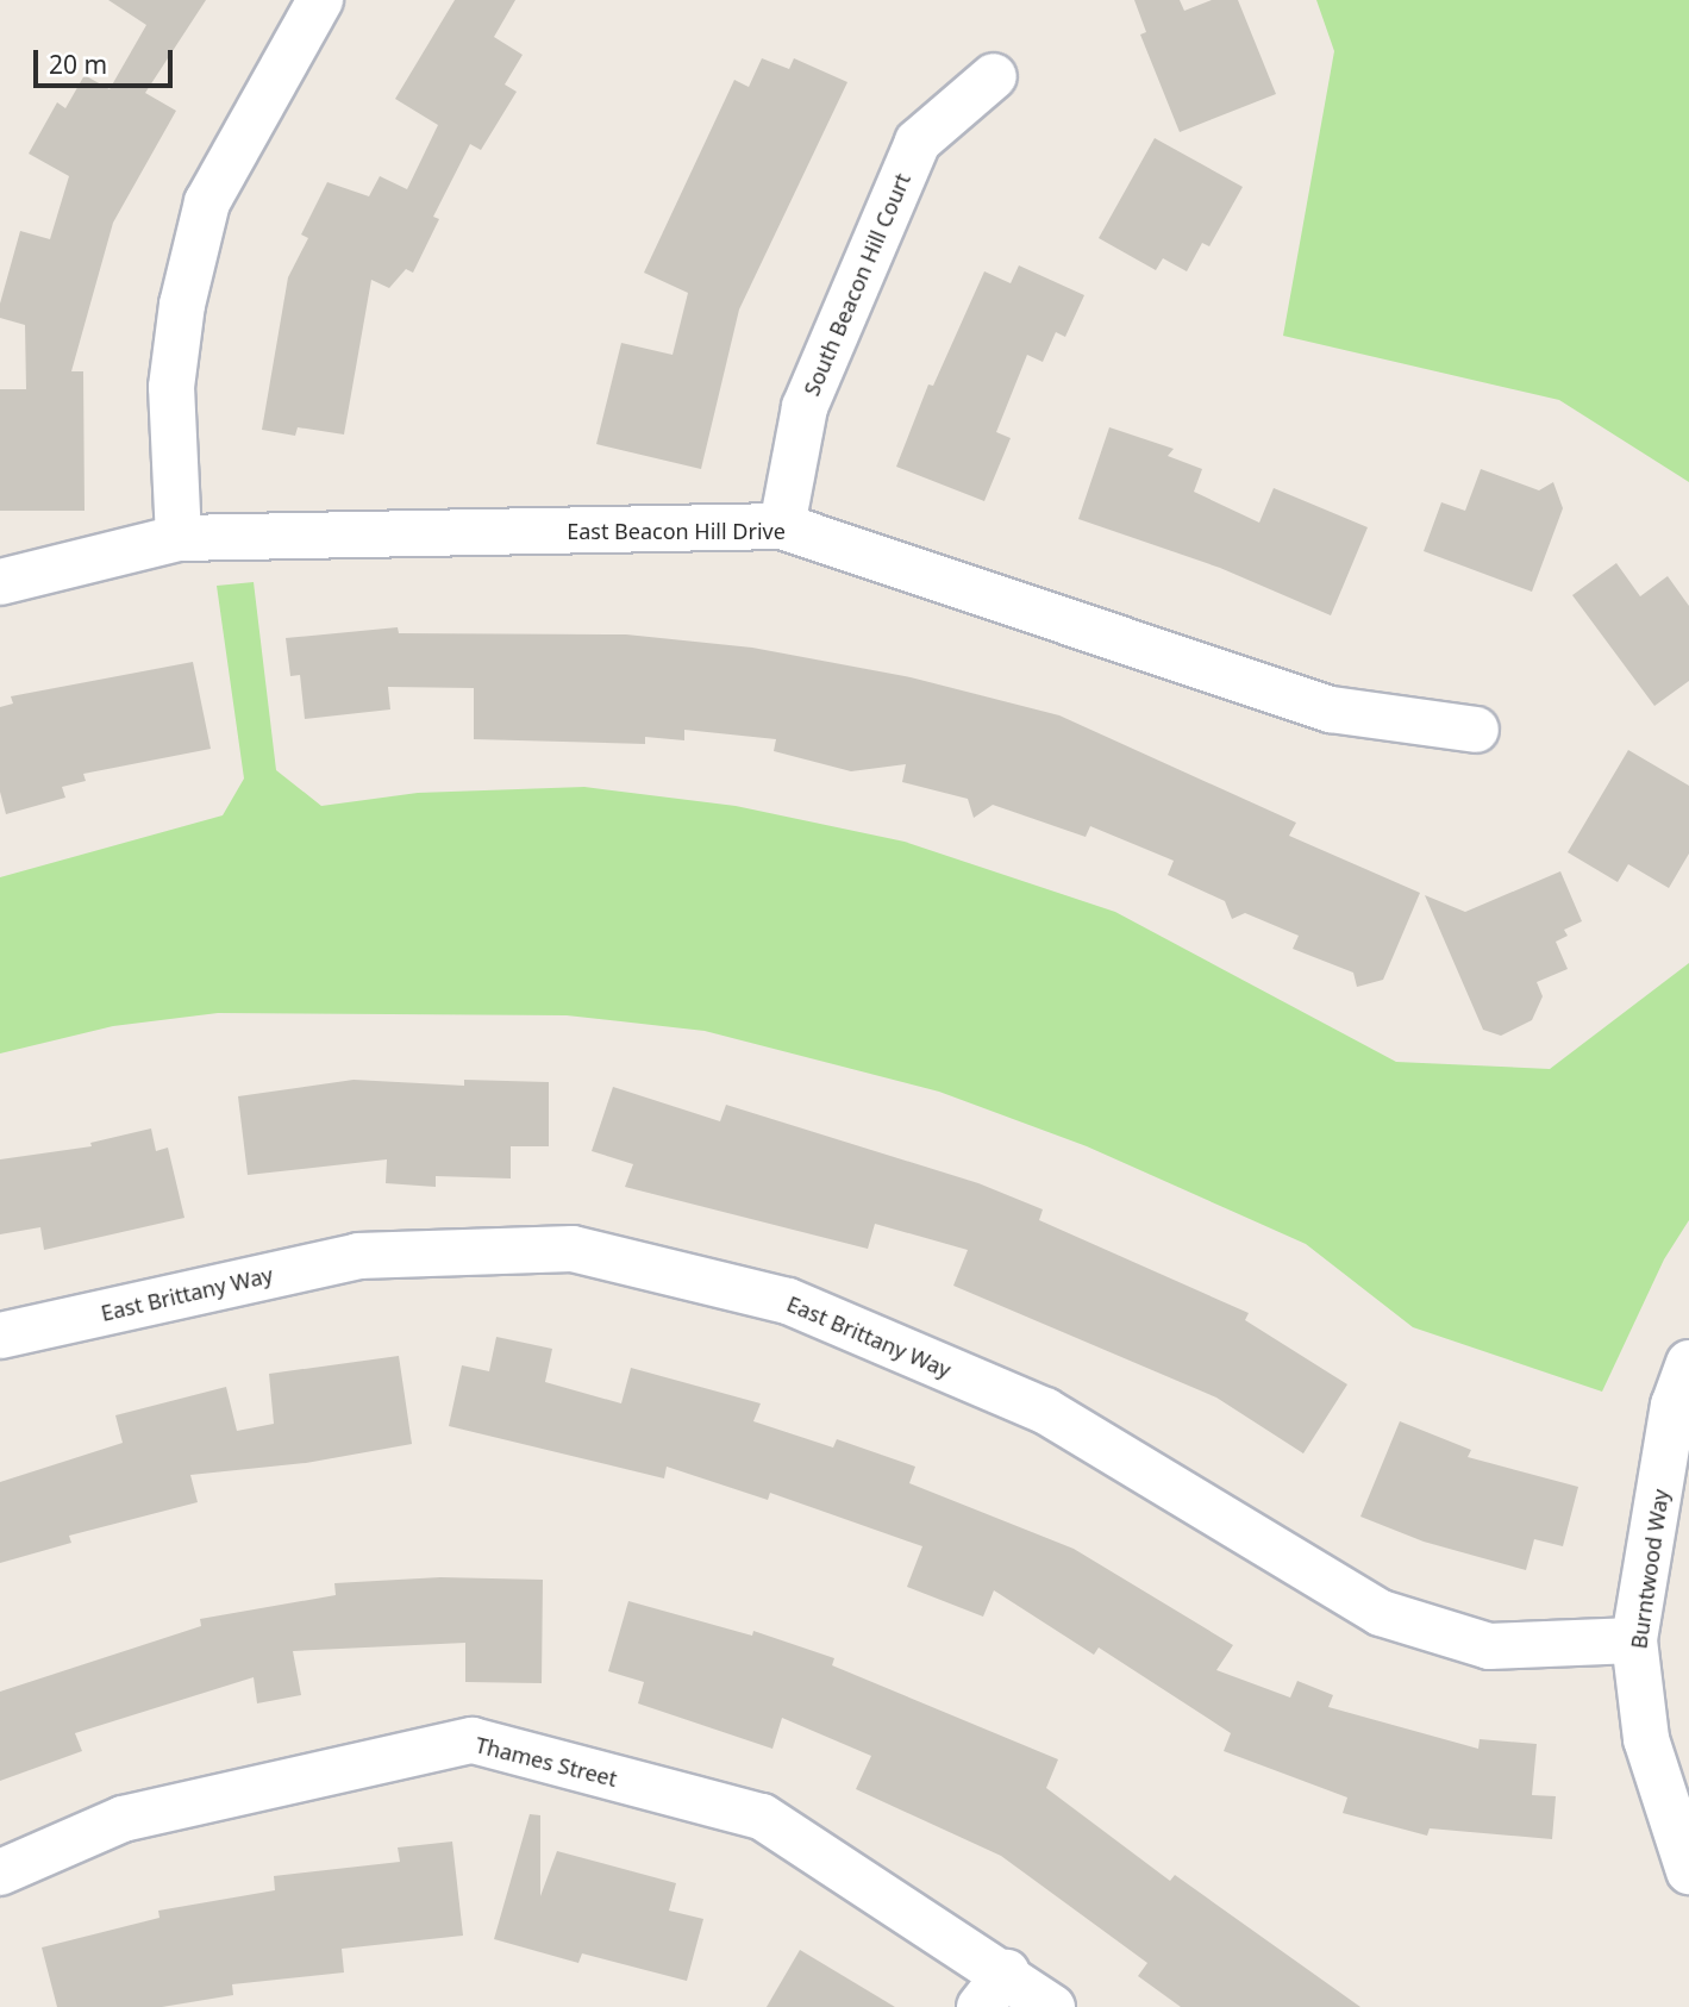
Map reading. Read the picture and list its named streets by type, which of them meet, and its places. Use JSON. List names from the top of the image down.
{
  "streets": {
    "street": [
      "South Beacon Hill Court",
      "East Beacon Hill Drive",
      "East Brittany Way",
      "Burntwood Way",
      "Thames Street"
    ]
  },
  "crossings": [
    ["South Beacon Hill Court", "East Beacon Hill Drive"],
    ["East Brittany Way", "Burntwood Way"]
  ],
  "scale_bar": "20 m"
}
